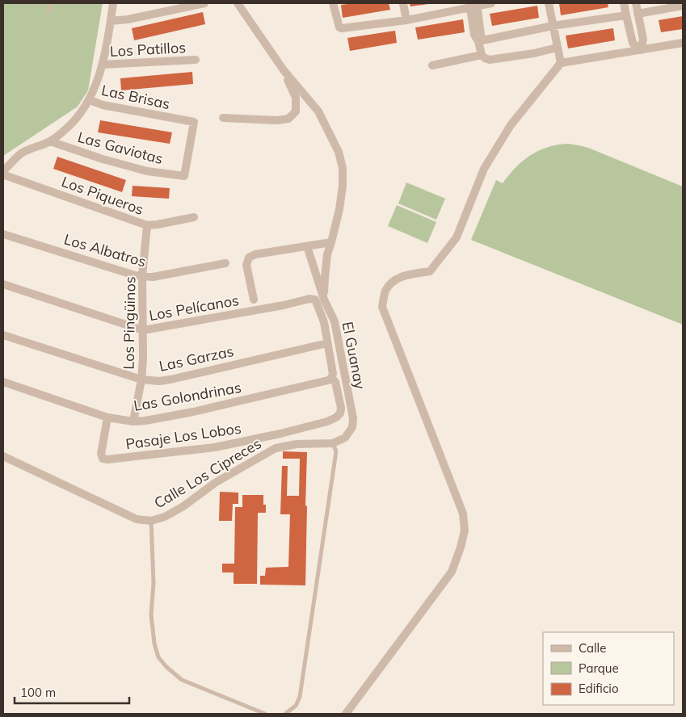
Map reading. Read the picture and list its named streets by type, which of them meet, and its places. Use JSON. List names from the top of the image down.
{
  "streets": {
    "street": [
      "Los Patillos",
      "Las Brisas",
      "Las Gaviotas",
      "Los Piqueros",
      "Los Albatros",
      "Los Pelícanos",
      "Los Pingüinos",
      "El Guanay",
      "Las Garzas",
      "Las Golondrinas",
      "Pasaje Los Lobos",
      "Calle Los Cipreces"
    ]
  },
  "crossings": [
    ["Las Brisas", "Las Gaviotas"],
    ["Los Piqueros", "Los Pingüinos"],
    ["Los Albatros", "Los Pingüinos"],
    ["Los Pelícanos", "Los Pingüinos"],
    ["Los Pelícanos", "Las Garzas"],
    ["Los Pelícanos", "Las Golondrinas"],
    ["Los Pelícanos", "Pasaje Los Lobos"],
    ["Los Pingüinos", "Las Garzas"],
    ["Los Pingüinos", "Las Golondrinas"],
    ["El Guanay", "Calle Los Cipreces"],
    ["Las Golondrinas", "Pasaje Los Lobos"]
  ],
  "legend": ["Calle", "Parque", "Edificio"],
  "scale_bar": "100 m"
}
